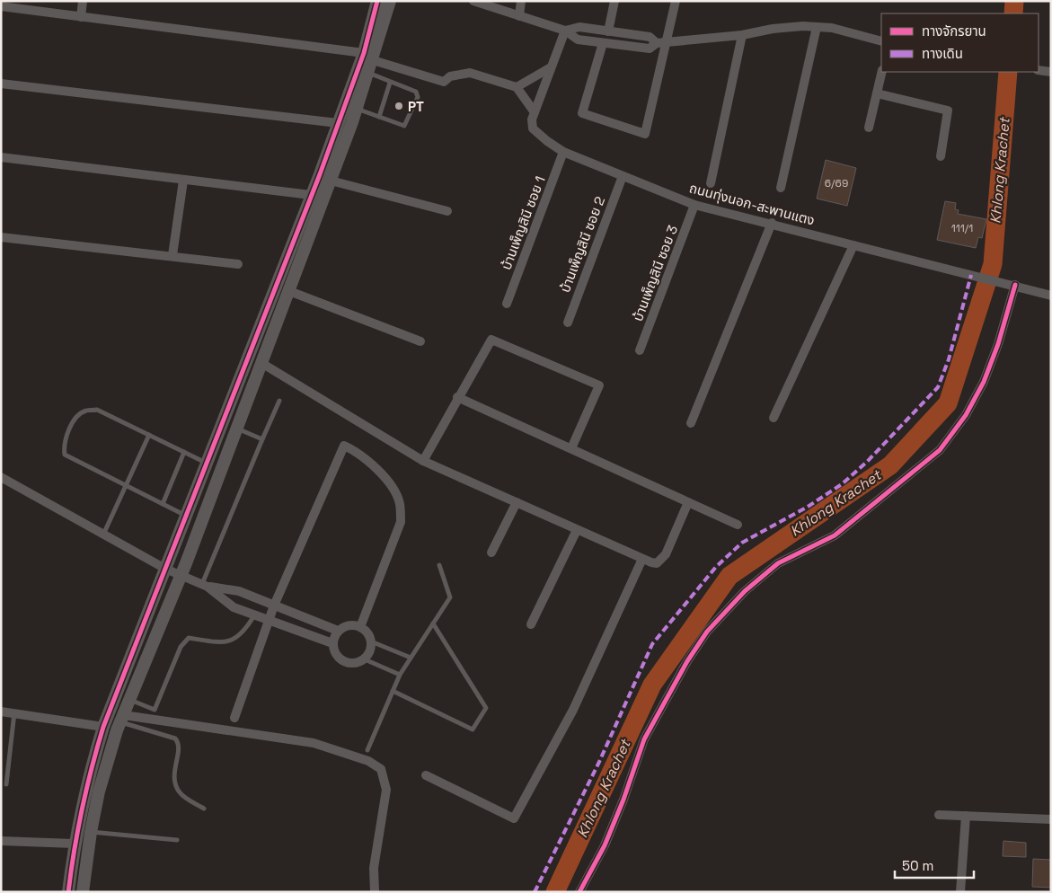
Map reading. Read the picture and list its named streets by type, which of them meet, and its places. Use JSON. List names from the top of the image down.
{
  "streets": {
    "street": [
      "ถนนทุ่งนอก-สะพานแตง",
      "บ้านเพ็ญสินี ซอย 1",
      "บ้านเพ็ญสินี ซอย 2",
      "บ้านเพ็ญสินี ซอย 3"
    ]
  },
  "crossings": [
    ["ถนนทุ่งนอก-สะพานแตง", "บ้านเพ็ญสินี ซอย 1"],
    ["ถนนทุ่งนอก-สะพานแตง", "บ้านเพ็ญสินี ซอย 2"],
    ["ถนนทุ่งนอก-สะพานแตง", "บ้านเพ็ญสินี ซอย 3"]
  ],
  "water": ["Khlong Krachet"],
  "places": ["PT"],
  "house_numbers": ["6/69", "111/1"],
  "legend": ["ทางจักรยาน", "ทางเดิน"],
  "scale_bar": "50 m"
}
